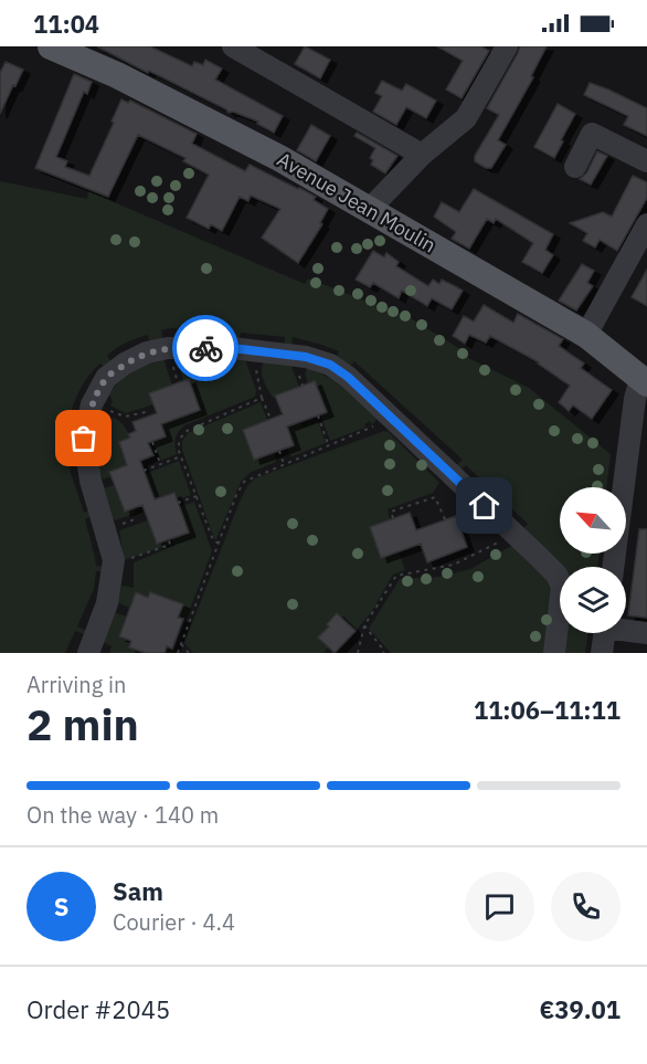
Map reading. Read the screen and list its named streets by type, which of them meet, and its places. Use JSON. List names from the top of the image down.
{
  "streets": {
    "main road": ["Avenue Jean Moulin"]
  },
  "north": "top left",
  "page": {
    "status": "11:04",
    "heading": ["2 min", "Arriving in", "11:06–11:11"],
    "panel": [
      "Sam",
      "Courier · 4.4",
      "Order #2045",
      "€39.01"
    ],
    "bar": "On the way · 140 m",
    "round": "S"
  }
}
